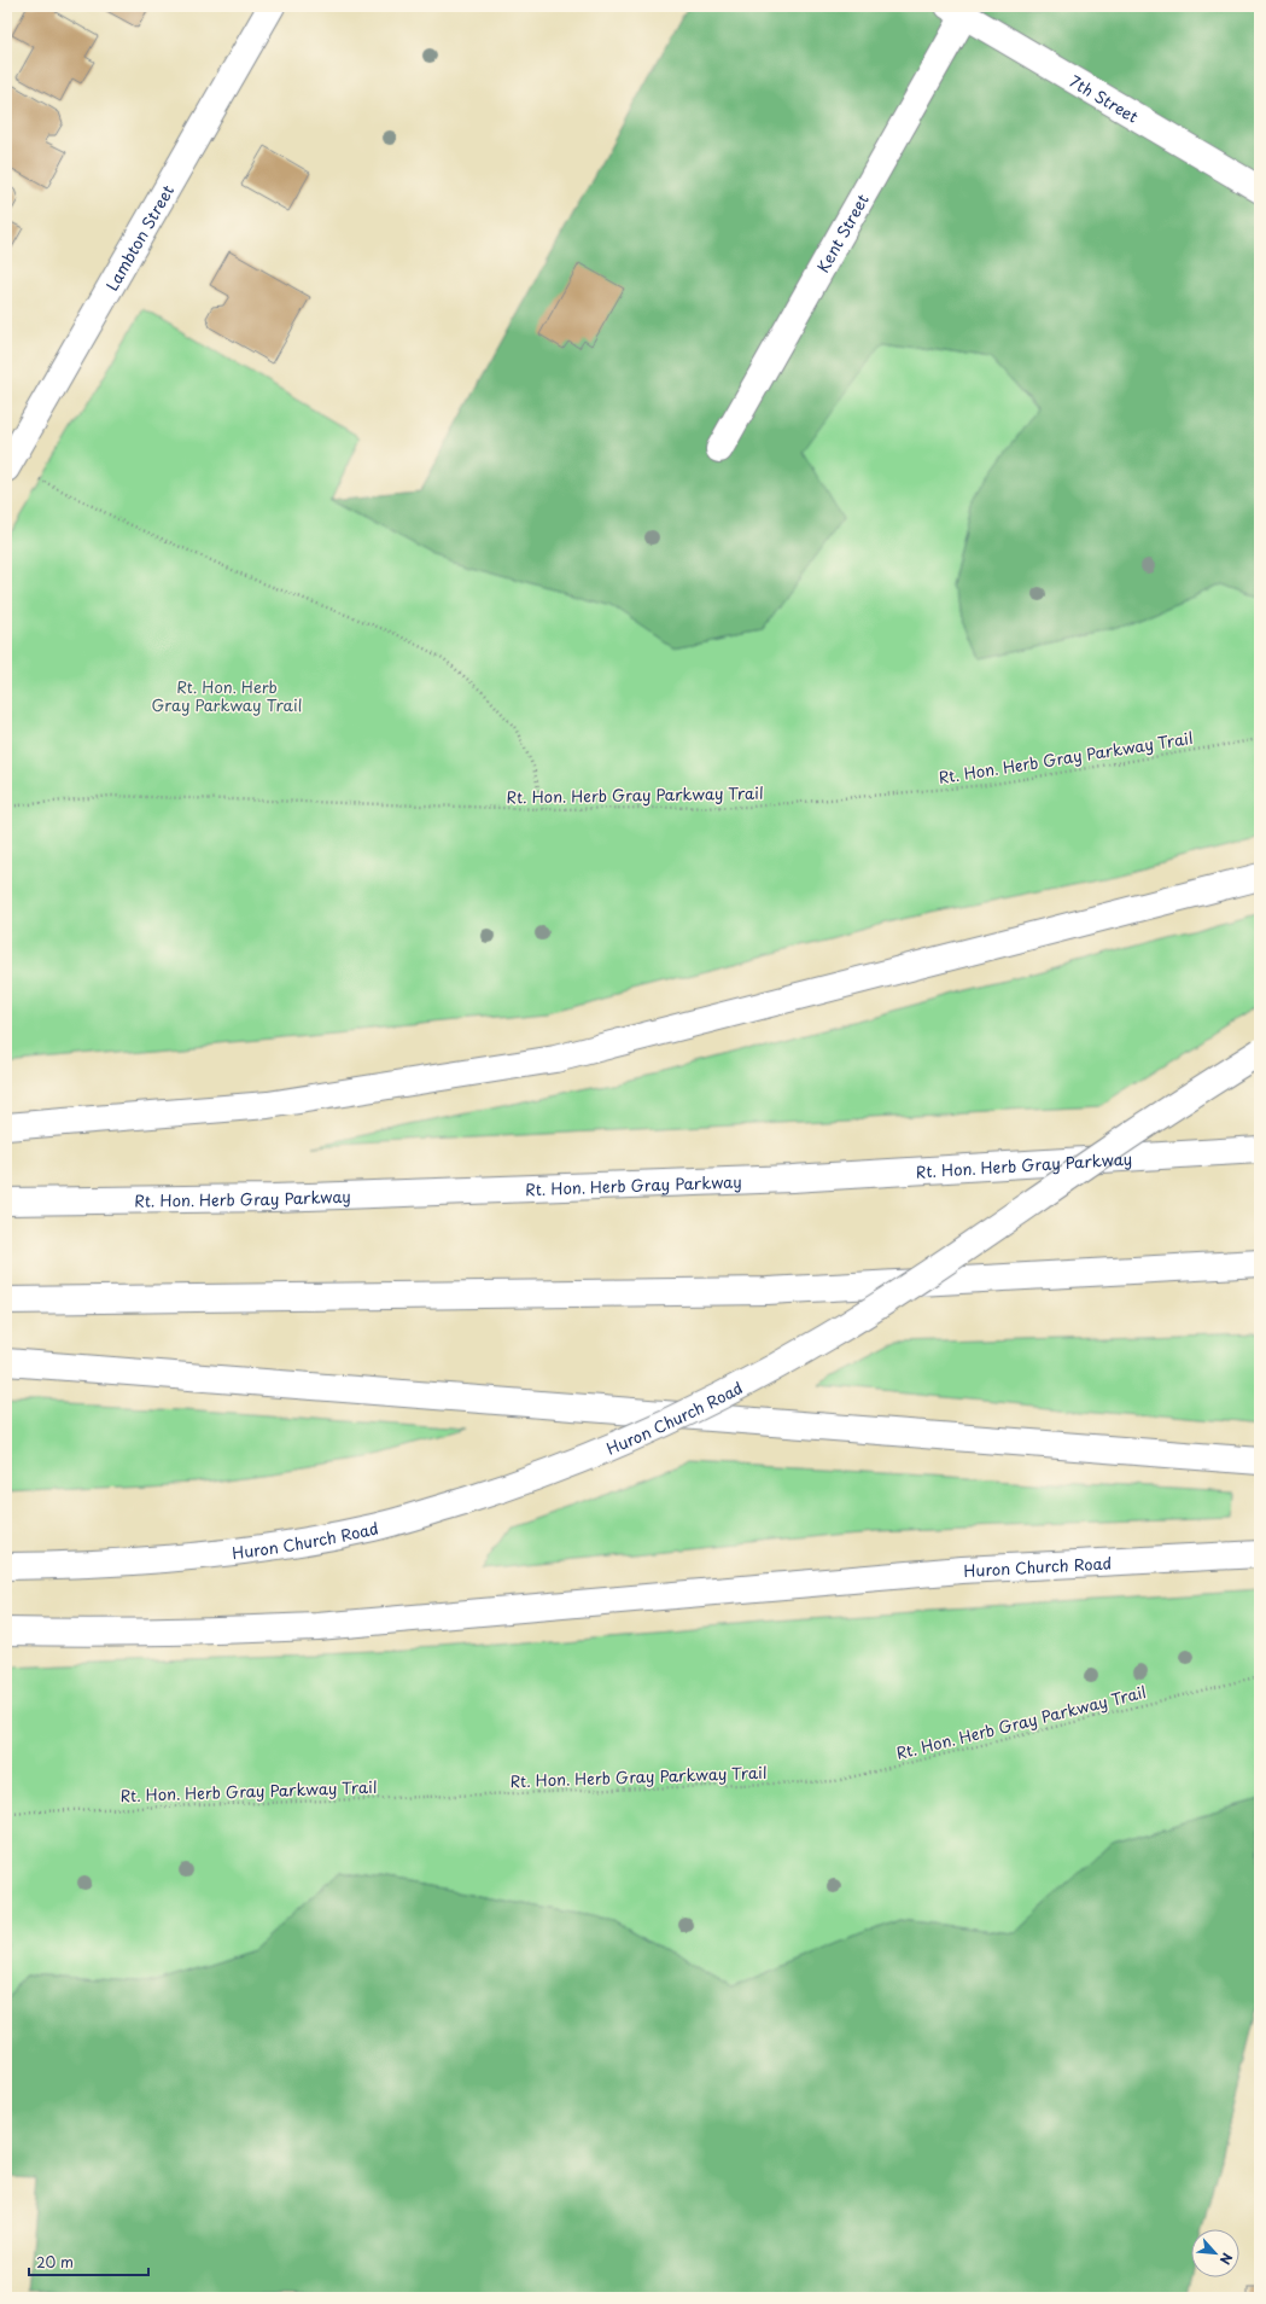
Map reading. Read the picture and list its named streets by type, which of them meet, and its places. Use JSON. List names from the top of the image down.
{
  "streets": {
    "main road": [
      "7th Street",
      "Kent Street",
      "Lambton Street",
      "Rt. Hon. Herb Gray Parkway",
      "Huron Church Road"
    ],
    "path": ["Rt. Hon. Herb Gray Parkway Trail"]
  },
  "crossings": [
    ["7th Street", "Kent Street"]
  ],
  "parks": ["Rt. Hon. Herb Gray Parkway Trail"],
  "scale_bar": "20 m",
  "north": "bottom right"
}
